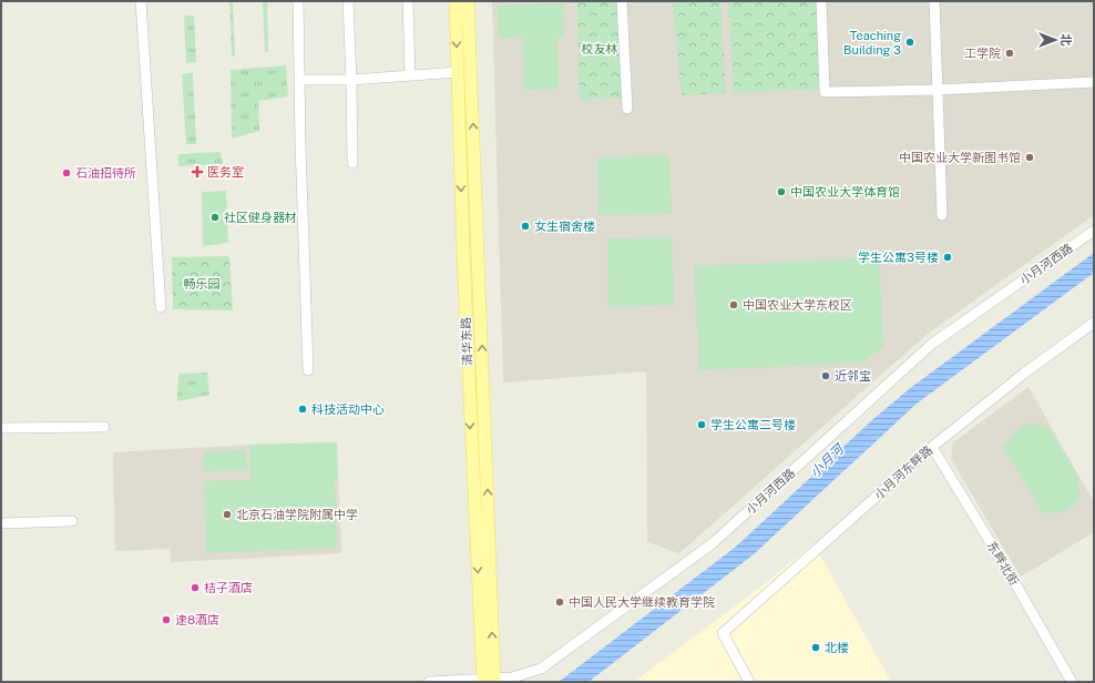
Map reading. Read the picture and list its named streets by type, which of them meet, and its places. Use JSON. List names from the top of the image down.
{
  "streets": {
    "main road": ["清华东路"],
    "street": ["小月河西路", "小月河东畔路", "东畔北街"]
  },
  "crossings": [
    ["小月河西路", "清华东路"],
    ["小月河东畔路", "东畔北街"]
  ],
  "water": ["小月河"],
  "parks": ["校友林", "畅乐园"],
  "places": {
    "other": [
      "Teaching Building 3",
      "工学院",
      "中国农业大学新图书馆",
      "石油招待所",
      "中国农业大学体育馆",
      "社区健身器材",
      "女生宿舍楼",
      "学生公寓3号楼",
      "中国农业大学东校区",
      "近邻宝",
      "科技活动中心",
      "学生公寓二号楼",
      "北京石油学院附属中学",
      "桔子酒店",
      "中国人民大学继续教育学院",
      "速8酒店",
      "北楼"
    ],
    "health": ["医务室"]
  },
  "north": "right"
}
